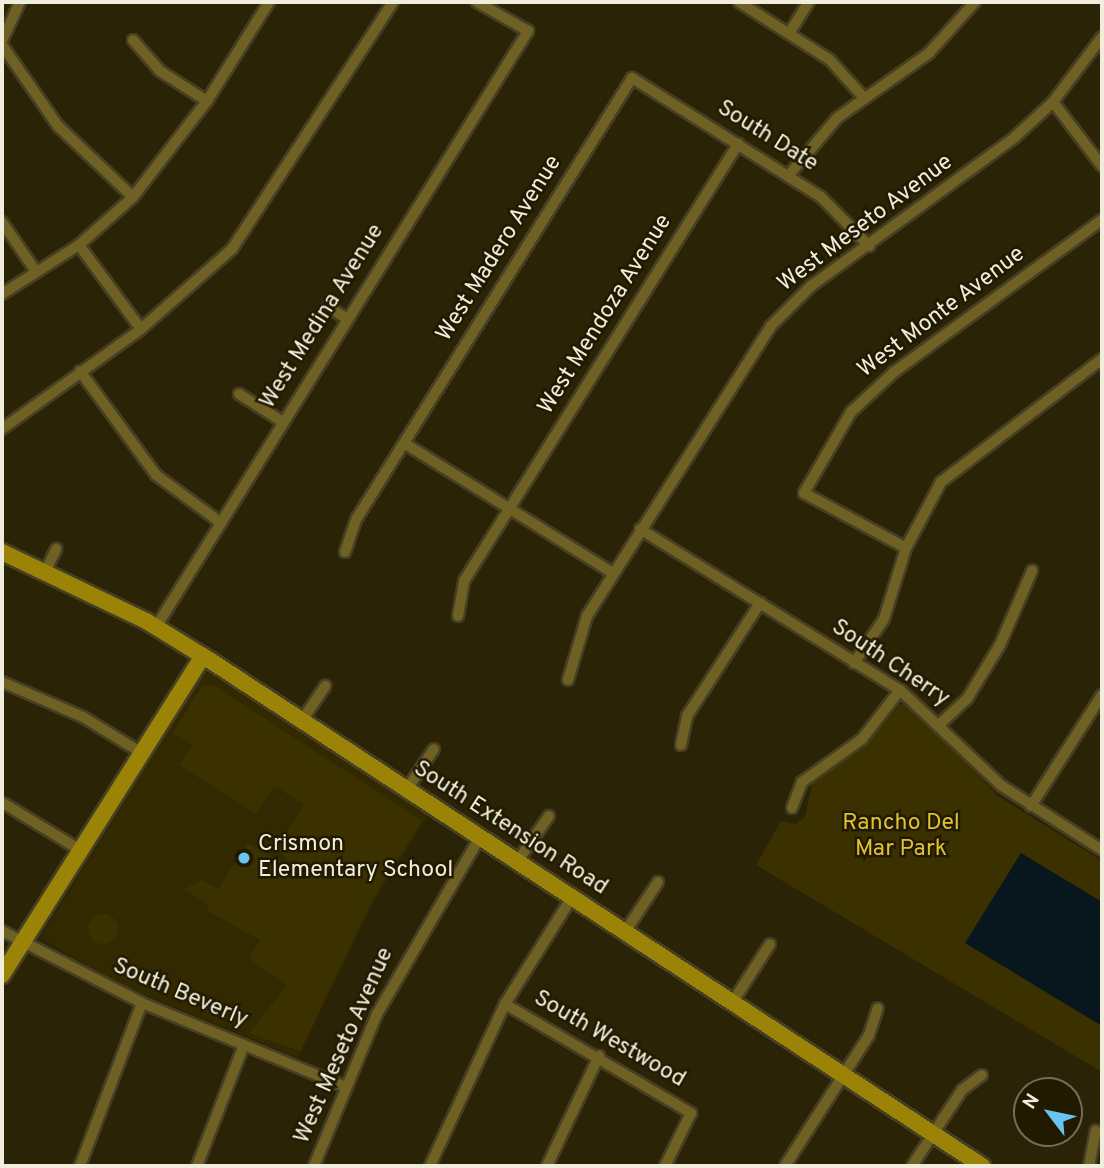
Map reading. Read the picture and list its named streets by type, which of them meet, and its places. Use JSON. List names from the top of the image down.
{
  "streets": {
    "street": [
      "South Date",
      "West Meseto Avenue",
      "West Madero Avenue",
      "West Monte Avenue",
      "West Mendoza Avenue",
      "West Medina Avenue",
      "South Cherry",
      "South Extension Road",
      "South Beverly",
      "South Westwood"
    ]
  },
  "crossings": [
    ["South Date", "West Meseto Avenue"],
    ["South Date", "West Madero Avenue"],
    ["South Date", "West Mendoza Avenue"],
    ["West Meseto Avenue", "South Cherry"],
    ["West Meseto Avenue", "South Extension Road"],
    ["West Meseto Avenue", "South Beverly"],
    ["West Medina Avenue", "South Extension Road"]
  ],
  "parks": ["Rancho Del Mar Park"],
  "places": ["Crismon Elementary School"],
  "north": "top left"
}
